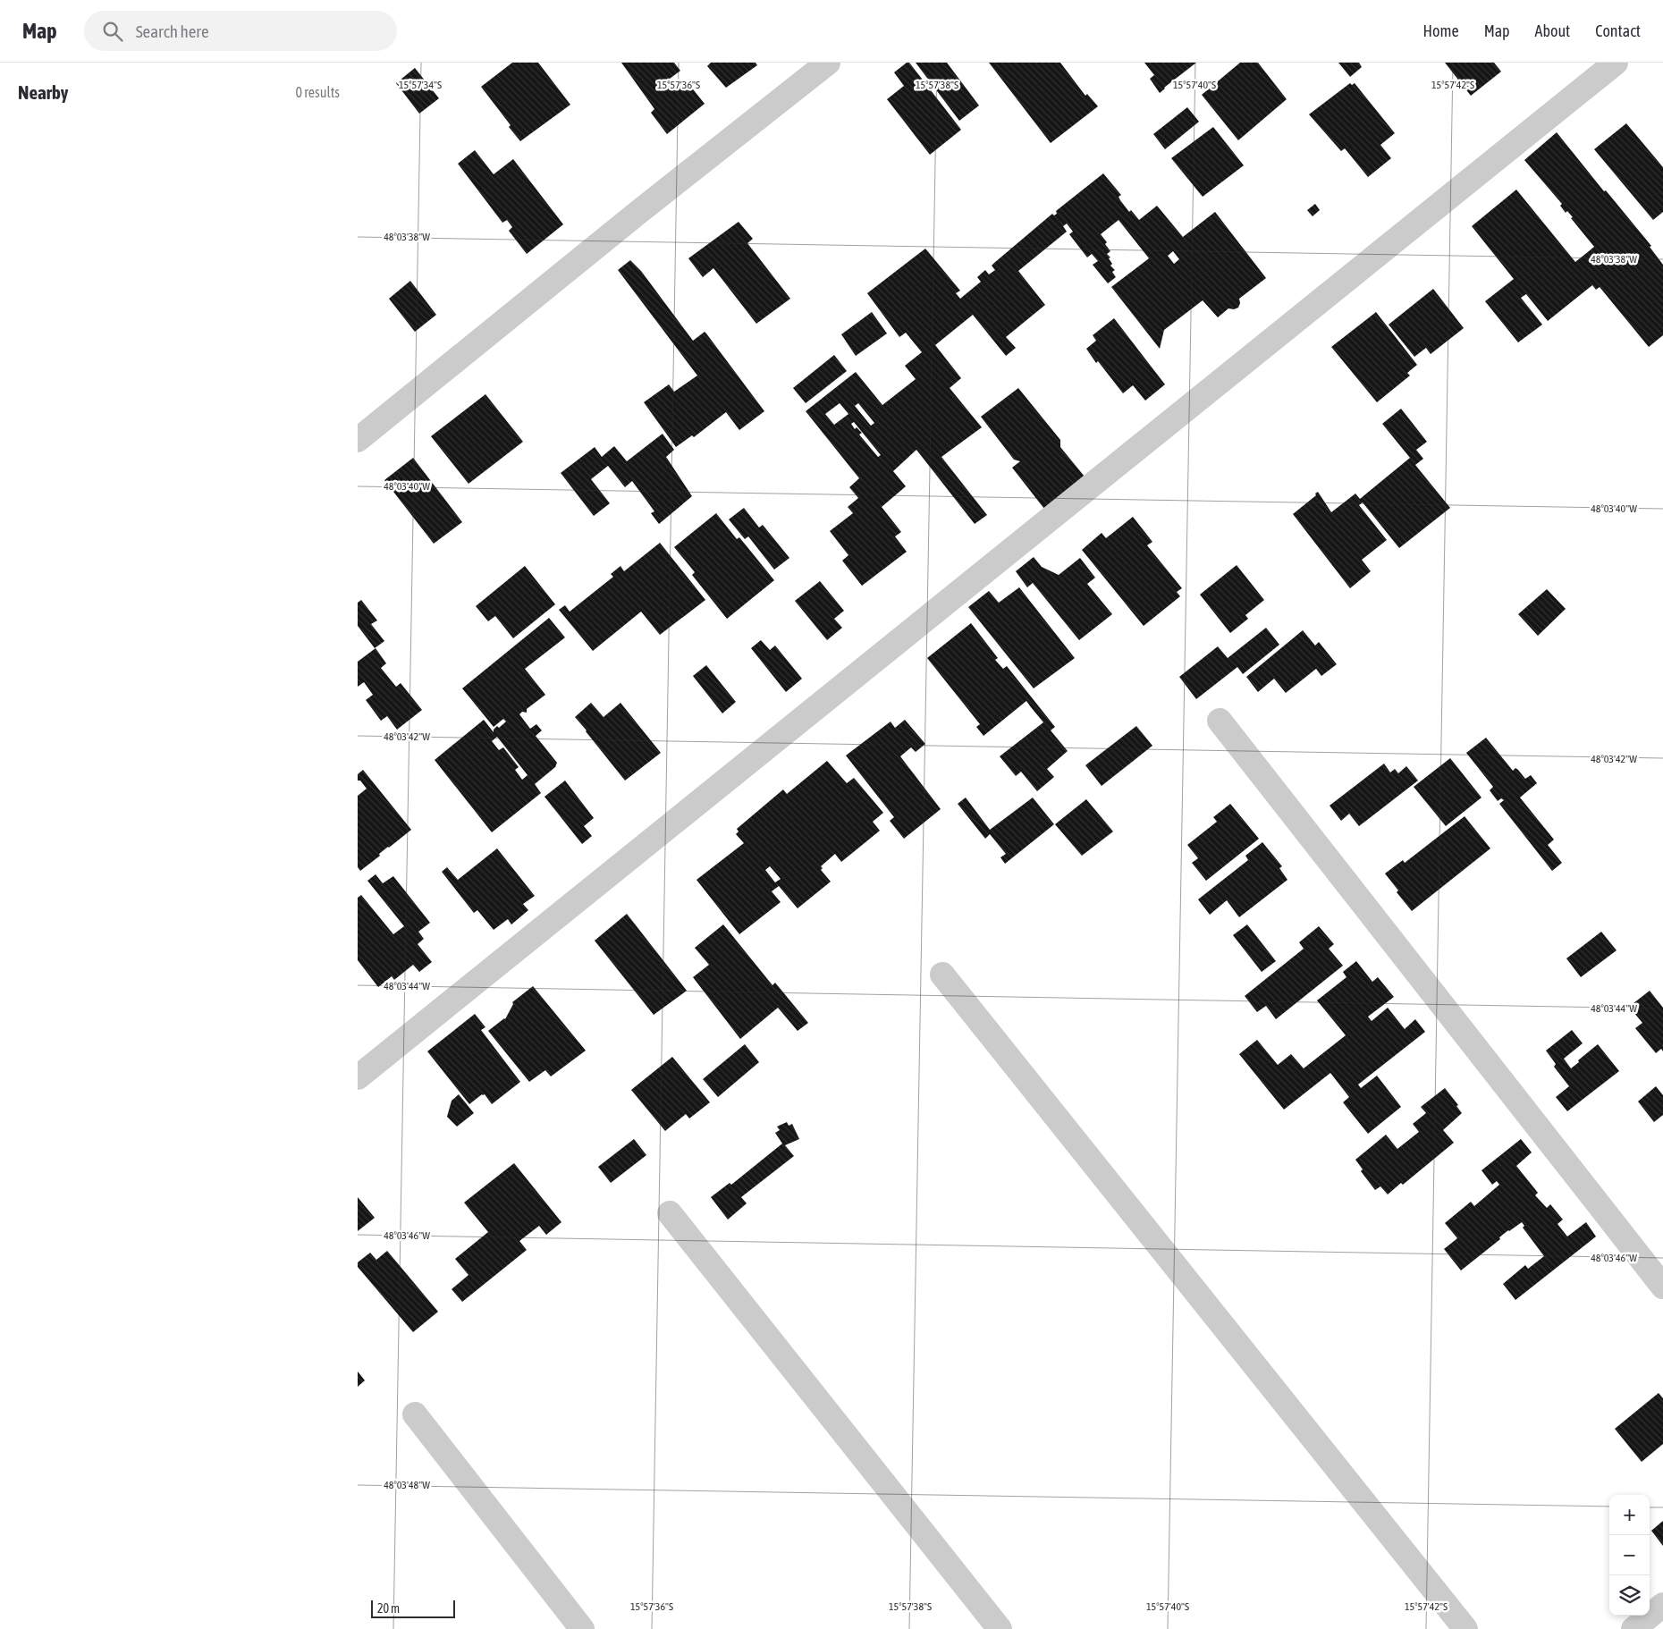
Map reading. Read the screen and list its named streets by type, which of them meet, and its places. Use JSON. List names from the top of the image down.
{
  "scale_bar": "20 m",
  "page": {
    "header": "Map",
    "search": "Search here",
    "nav": [
      "Home",
      "Map",
      "About",
      "Contact"
    ],
    "heading": ["Nearby", "0 results"],
    "map_buttons": ["+", "−"],
    "scale": "20 m"
  },
  "coordinates": [
    "15°57'34\"S",
    "15°57'36\"S",
    "15°57'38\"S",
    "15°57'40\"S",
    "15°57'42\"S",
    "48°03'38\"W",
    "48°03'40\"W",
    "48°03'42\"W",
    "48°03'44\"W",
    "48°03'46\"W",
    "48°03'48\"W"
  ]
}
